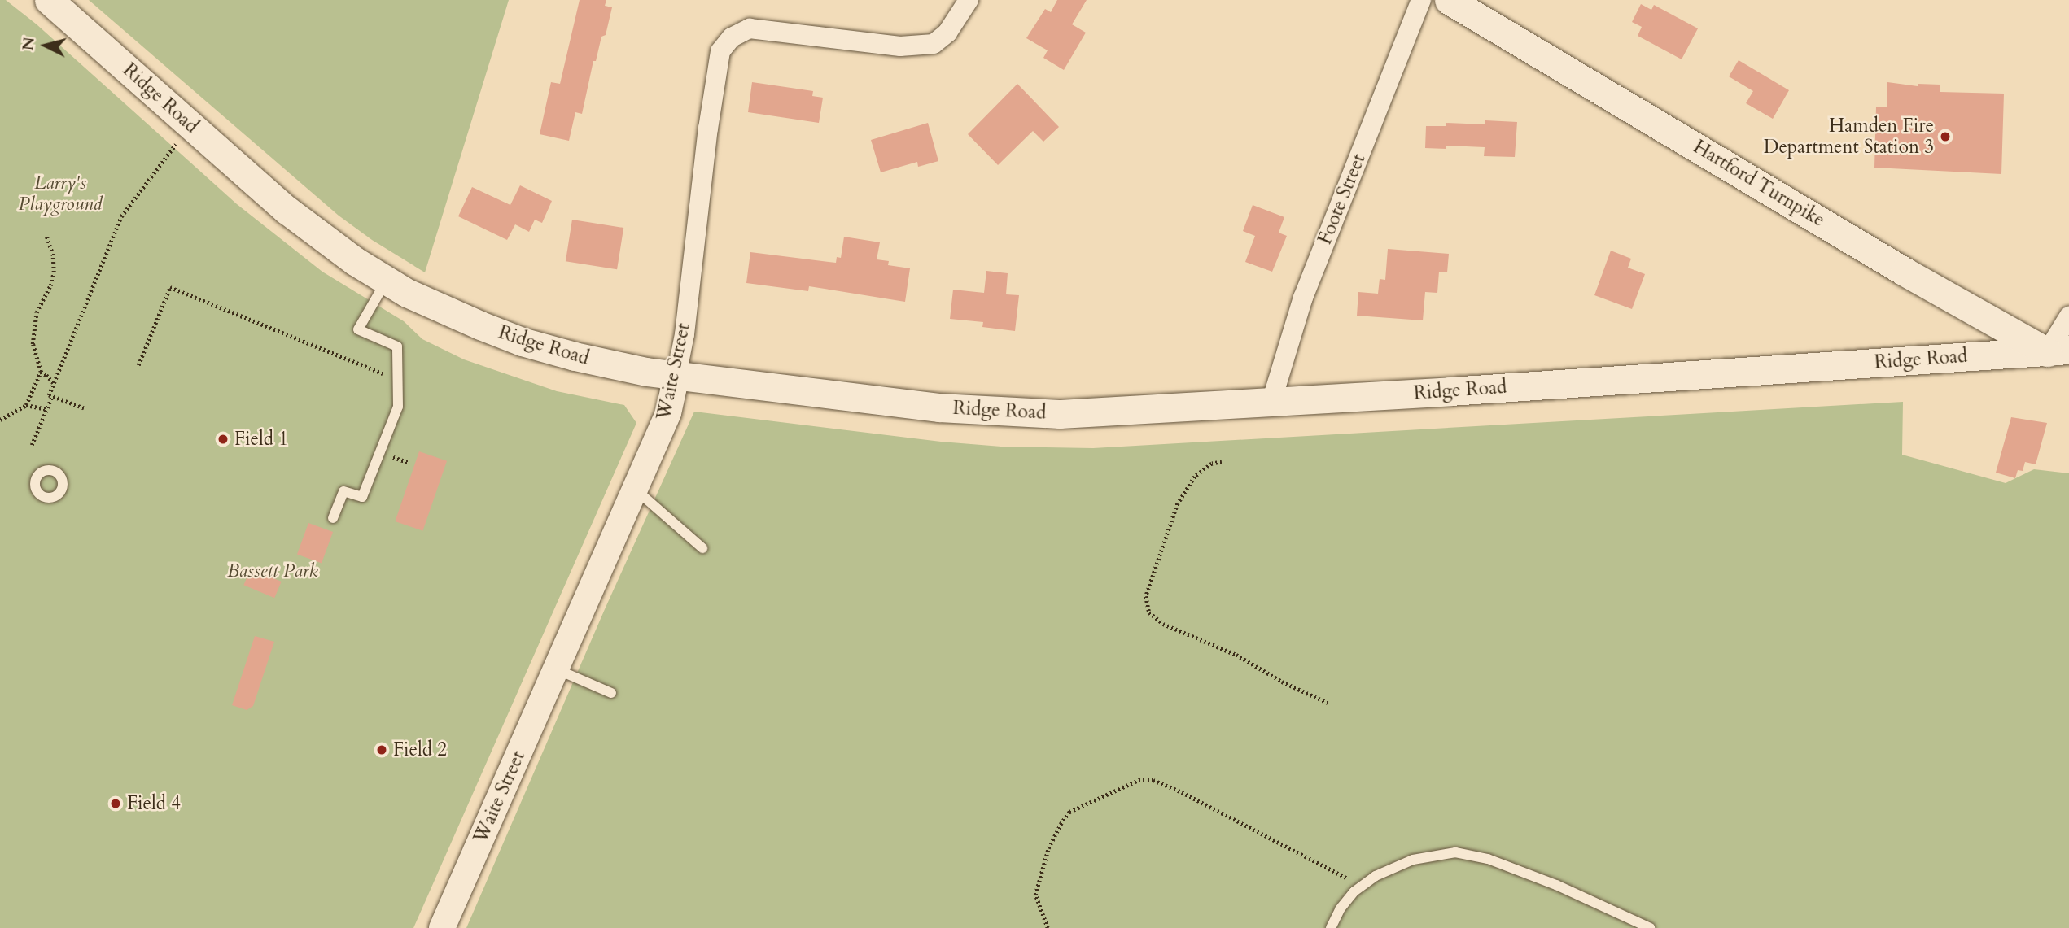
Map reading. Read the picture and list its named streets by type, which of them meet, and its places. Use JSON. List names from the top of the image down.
{
  "streets": {
    "main road": ["Ridge Road", "Hartford Turnpike"],
    "street": ["Foote Street", "Waite Street"]
  },
  "crossings": [
    ["Ridge Road", "Hartford Turnpike"],
    ["Ridge Road", "Foote Street"],
    ["Ridge Road", "Waite Street"]
  ],
  "parks": ["Larry's Playground", "Bassett Park"],
  "places": [
    "Hamden Fire Department Station 3",
    "Field 1",
    "Field 2",
    "Field 4"
  ],
  "north": "left"
}
